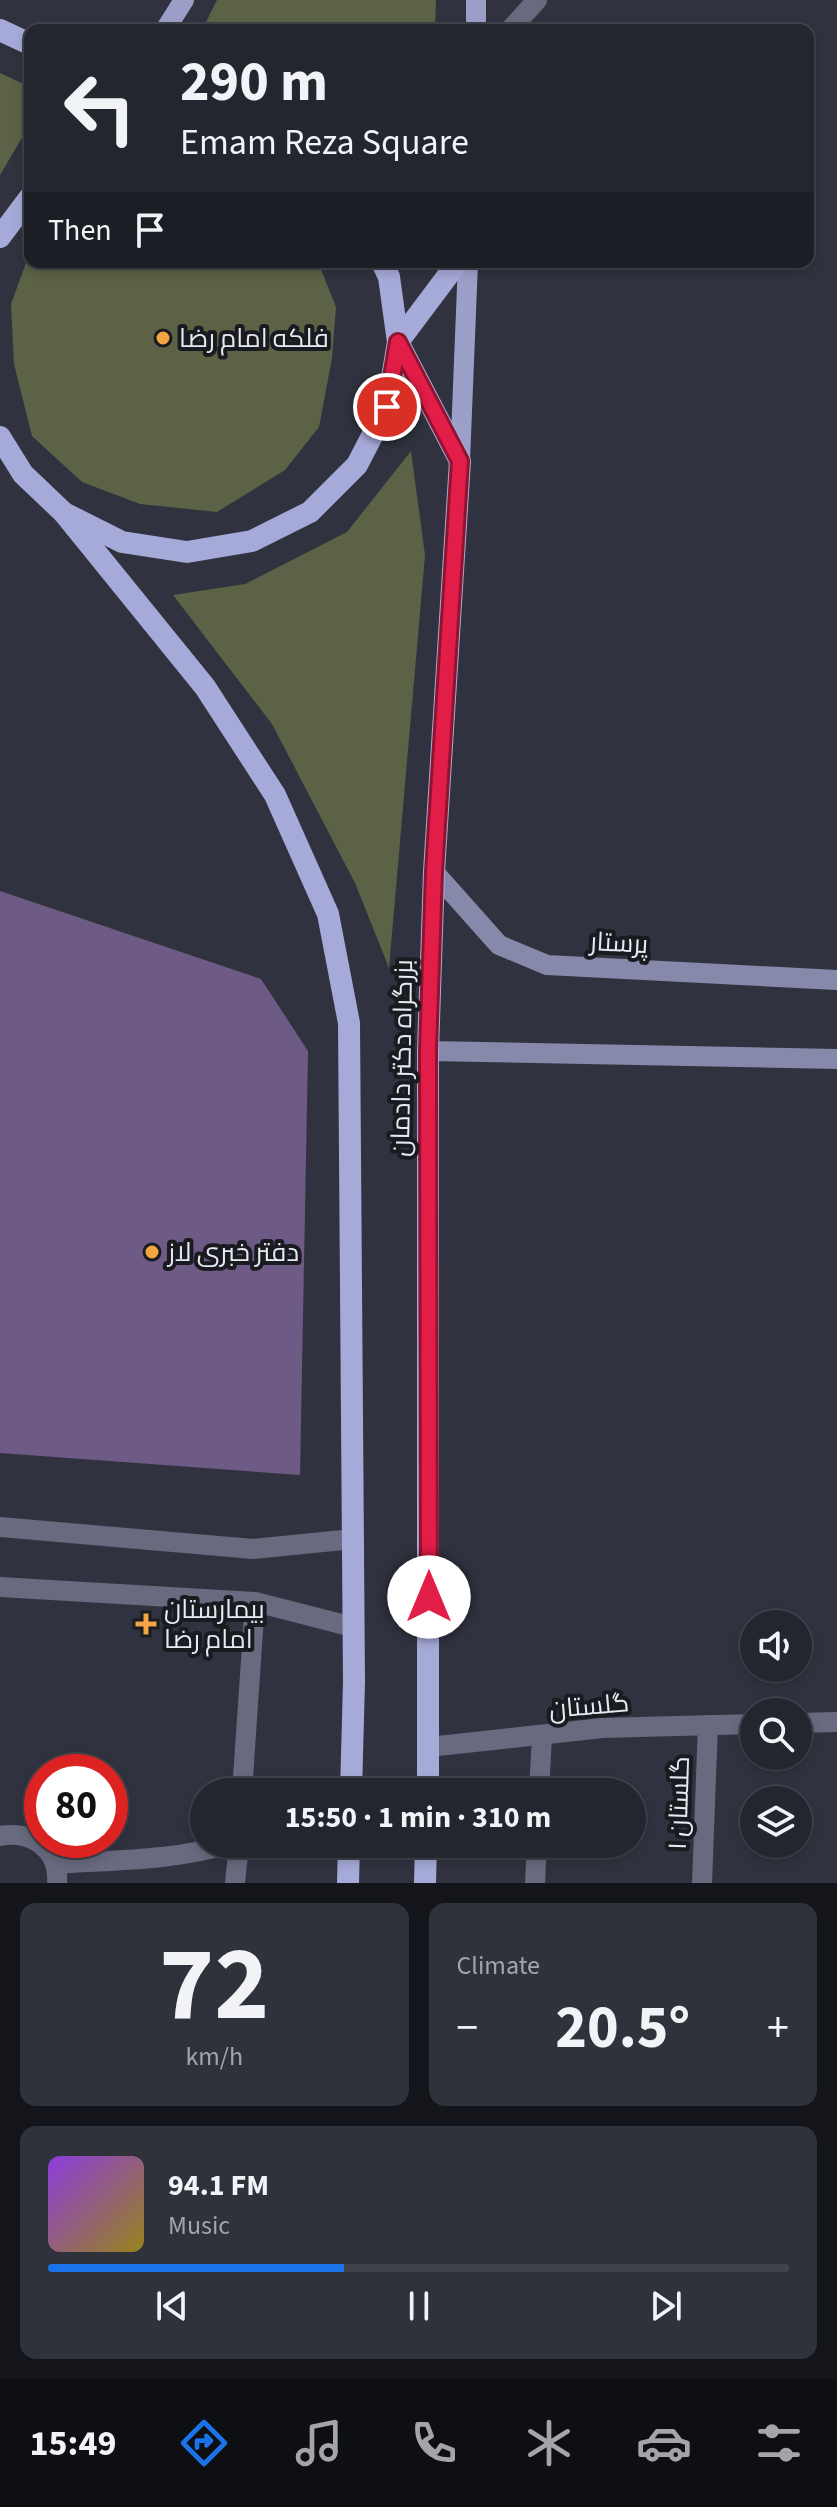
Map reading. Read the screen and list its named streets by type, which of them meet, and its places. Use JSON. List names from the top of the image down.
{
  "streets": {
    "highway": ["بزرگراه دکتر دادمان"],
    "main road": ["پرستار"],
    "street": ["گلستان", "گلستان ۱"]
  },
  "crossings": [
    ["پرستار", "بزرگراه دکتر دادمان"],
    ["بزرگراه دکتر دادمان", "گلستان"],
    ["گلستان", "گلستان ۱"]
  ],
  "places": {
    "other": ["فلكه امام رضا", "دفتر خبری لاز"],
    "health": ["بیمارستان امام رضا"]
  },
  "page": {
    "turn": ["290 m", "Emam Reza Square"],
    "then": "Then",
    "limit": "80",
    "trip": "15:50 · 1 min · 310 m",
    "tile": [
      ["72", "km/h"],
      "Climate"
    ],
    "heat": ["−", "20.5°", "+"],
    "song": ["94.1 FM", "Music"],
    "tabs": "15:49"
  }
}
